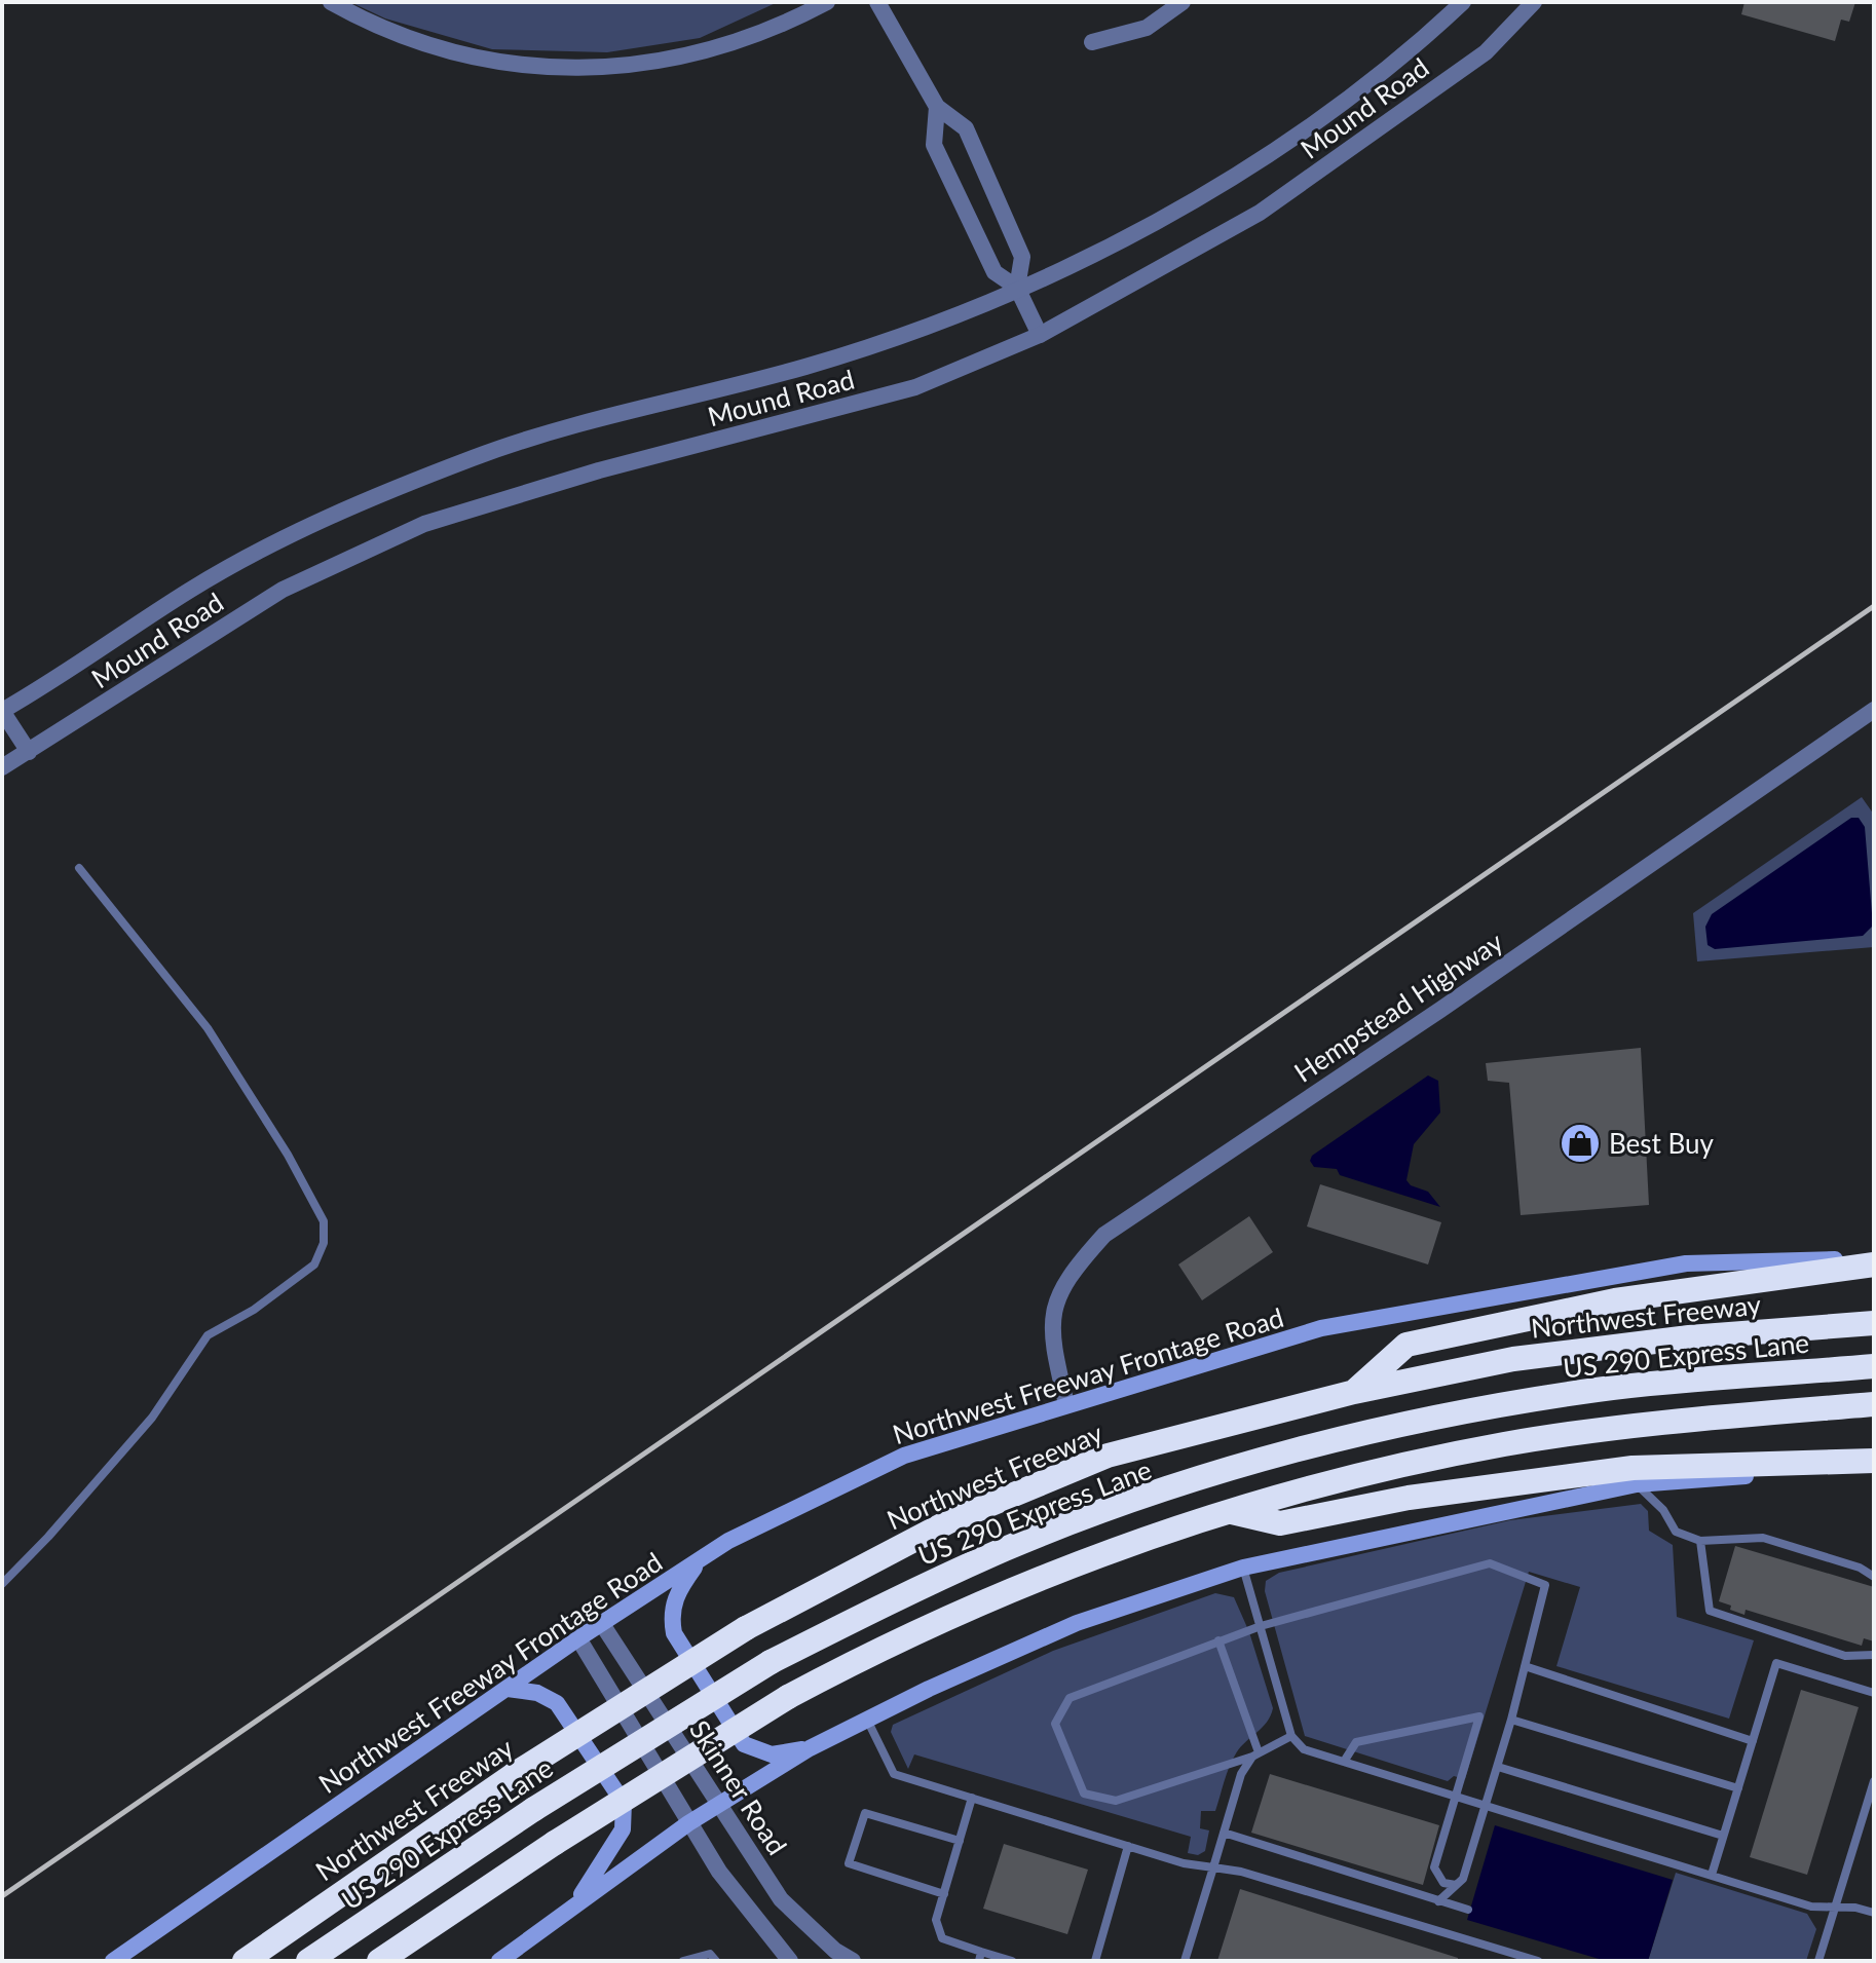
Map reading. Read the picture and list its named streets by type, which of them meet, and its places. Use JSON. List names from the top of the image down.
{
  "streets": {
    "highway": ["Northwest Freeway", "US 290 Express Lane"],
    "main road": ["Northwest Freeway Frontage Road"],
    "street": ["Mound Road", "Hempstead Highway", "Skinner Road"]
  },
  "crossings": [
    ["Hempstead Highway", "Northwest Freeway Frontage Road"],
    ["Northwest Freeway Frontage Road", "Skinner Road"]
  ],
  "places": {
    "shop": ["Best Buy"]
  }
}
